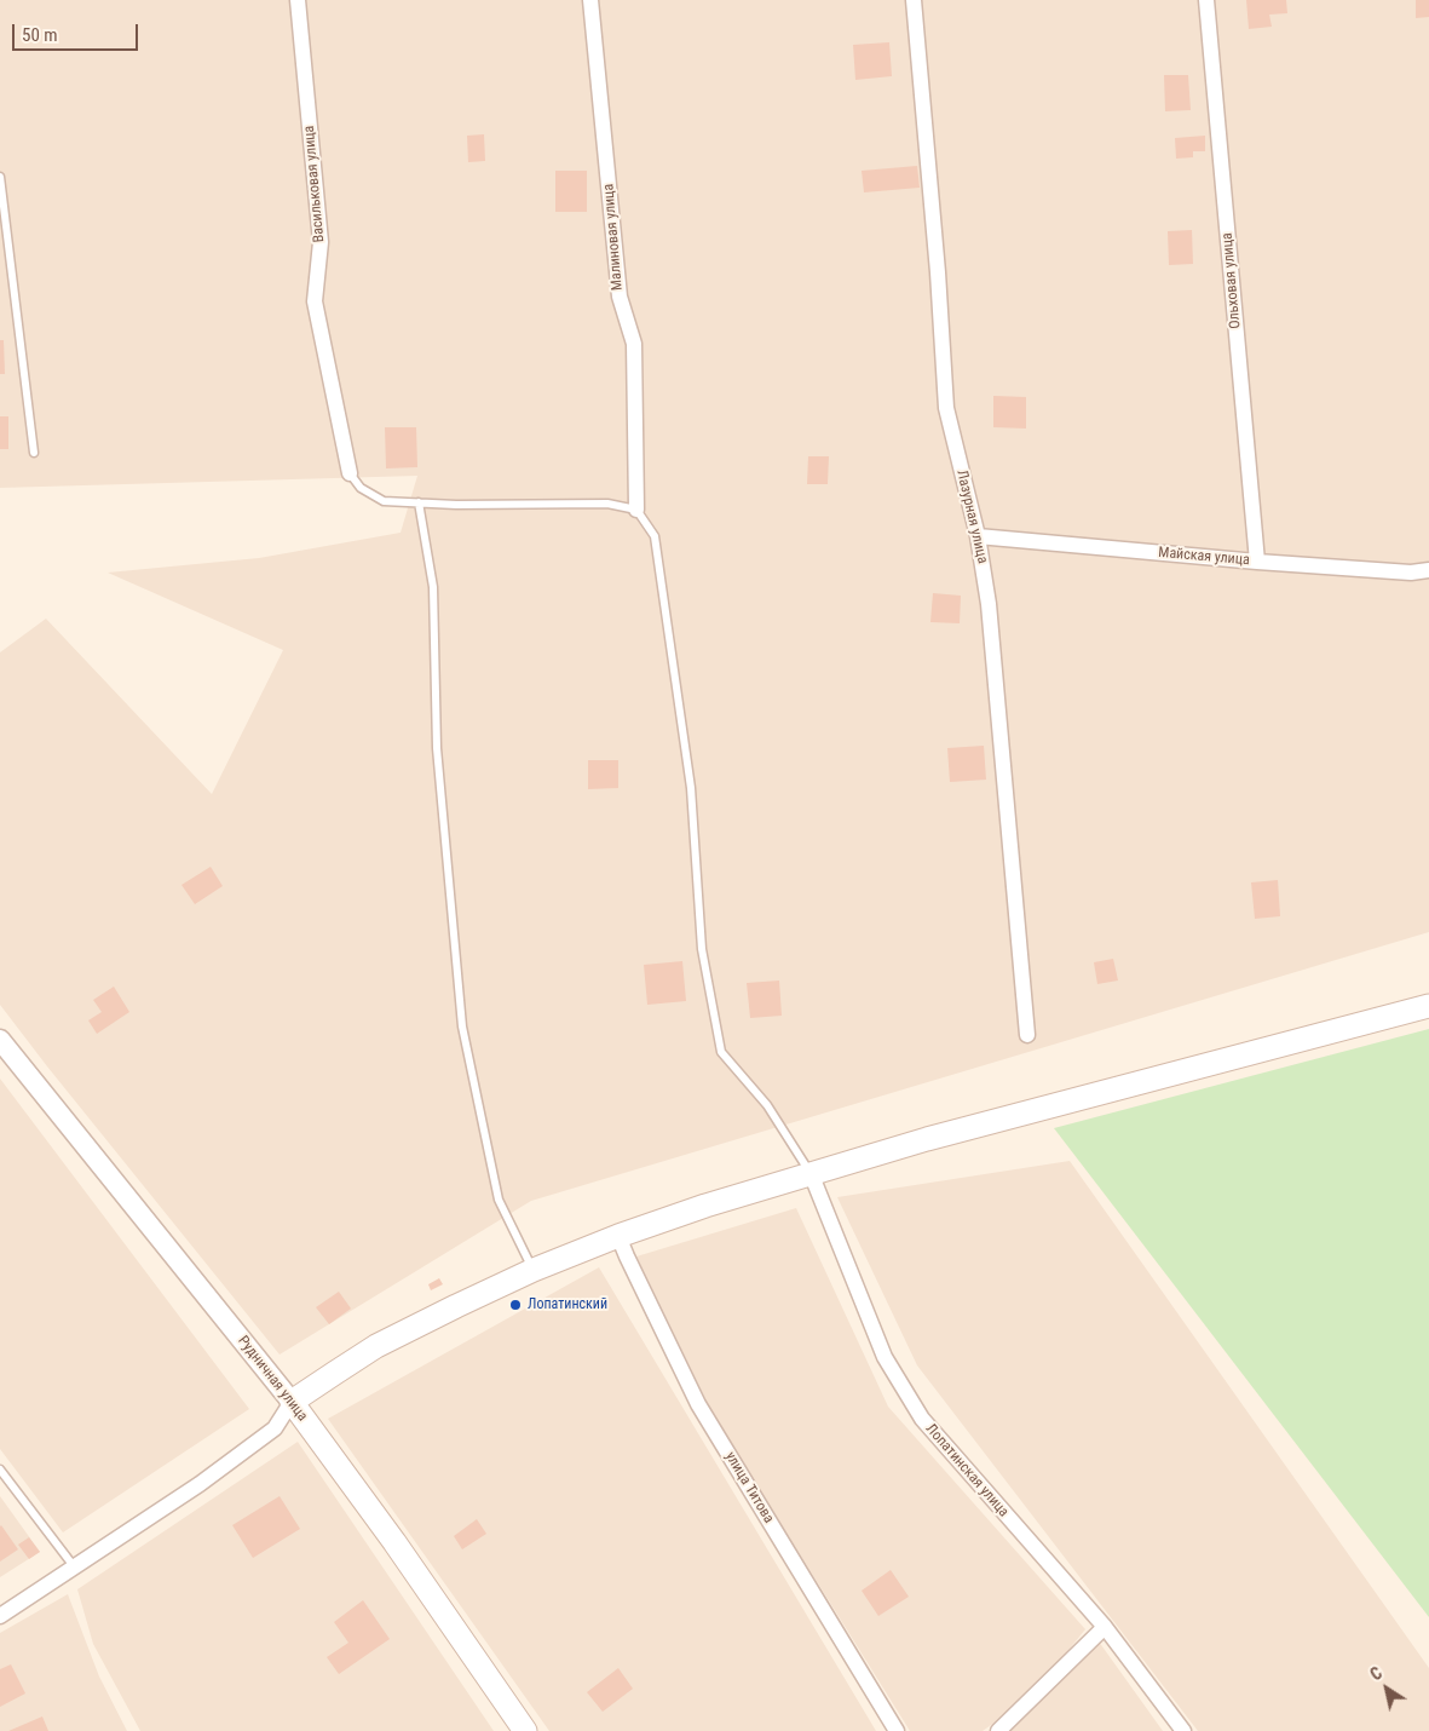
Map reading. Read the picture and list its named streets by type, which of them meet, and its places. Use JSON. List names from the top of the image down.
{
  "streets": {
    "main road": ["Рудничная улица"],
    "street": [
      "Васильковая улица",
      "Малиновая улица",
      "Ольховая улица",
      "Лазурная улица",
      "Майская улица",
      "Лопатинская улица",
      "улица Титова"
    ]
  },
  "crossings": [
    ["Ольховая улица", "Майская улица"],
    ["Лазурная улица", "Майская улица"]
  ],
  "places": ["Лопатинский"],
  "scale_bar": "50 m",
  "north": "top left"
}
